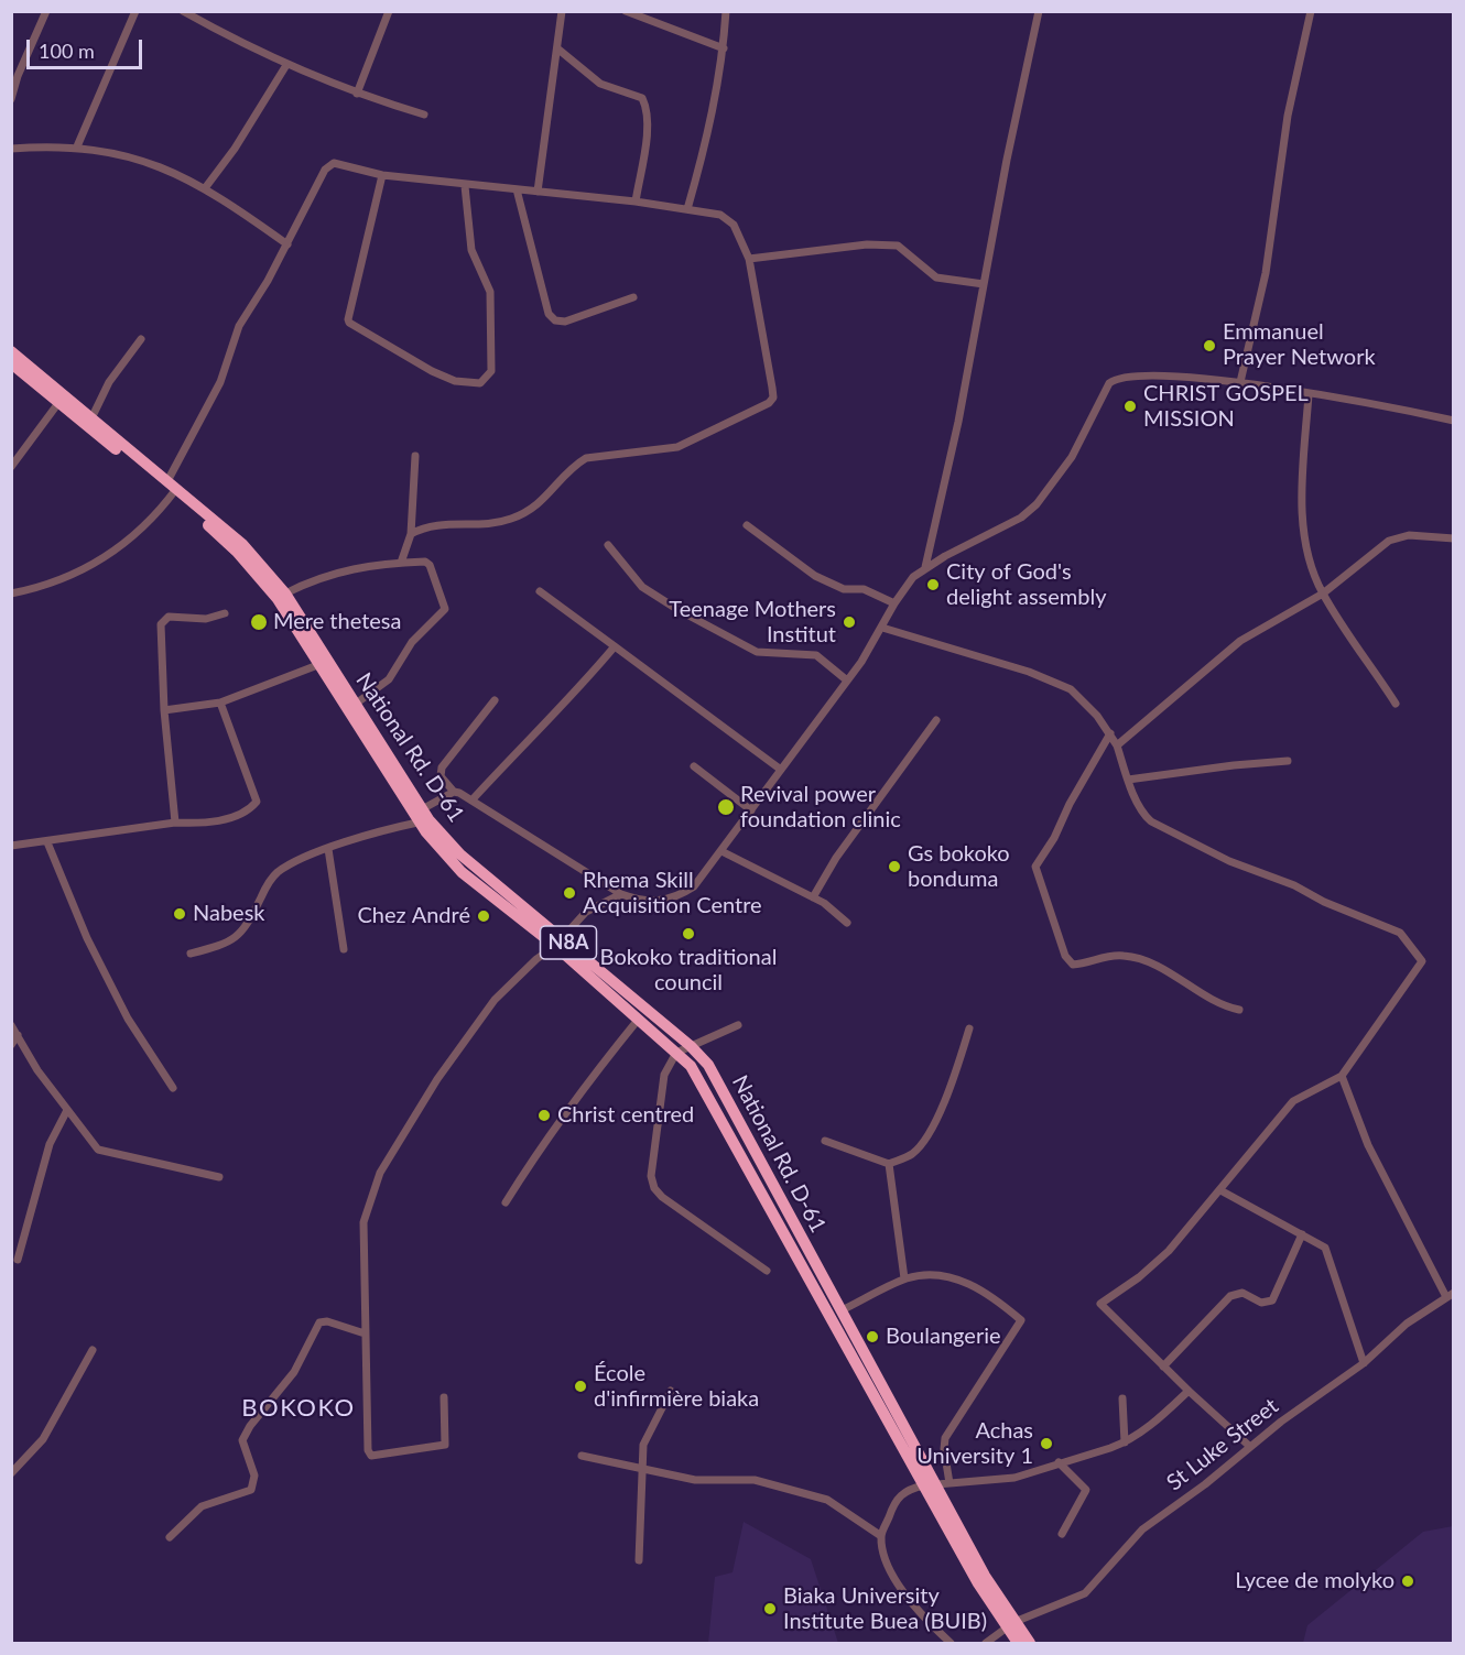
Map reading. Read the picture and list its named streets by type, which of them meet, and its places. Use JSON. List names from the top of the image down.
{
  "streets": {
    "highway": ["National Rd. D-61", "N8A"],
    "street": ["St Luke Street"]
  },
  "crossings": [
    ["National Rd. D-61", "N8A"],
    ["National Rd. D-61", "St Luke Street"],
    ["N8A", "St Luke Street"]
  ],
  "districts": ["BOKOKO"],
  "places": [
    "Emmanuel Prayer Network",
    "CHRIST GOSPEL MISSION",
    "City of God's delight assembly",
    "Mere thetesa",
    "Teenage Mothers Institut",
    "Revival power foundation clinic",
    "Gs bokoko bonduma",
    "Rhema Skill Acquisition Centre",
    "Nabesk",
    "Chez André",
    "Bokoko traditional council",
    "Christ centred",
    "Boulangerie",
    "École d'infirmière biaka",
    "Achas University 1",
    "Lycee de molyko",
    "Biaka University Institute Buea (BUIB)"
  ],
  "scale_bar": "100 m"
}
